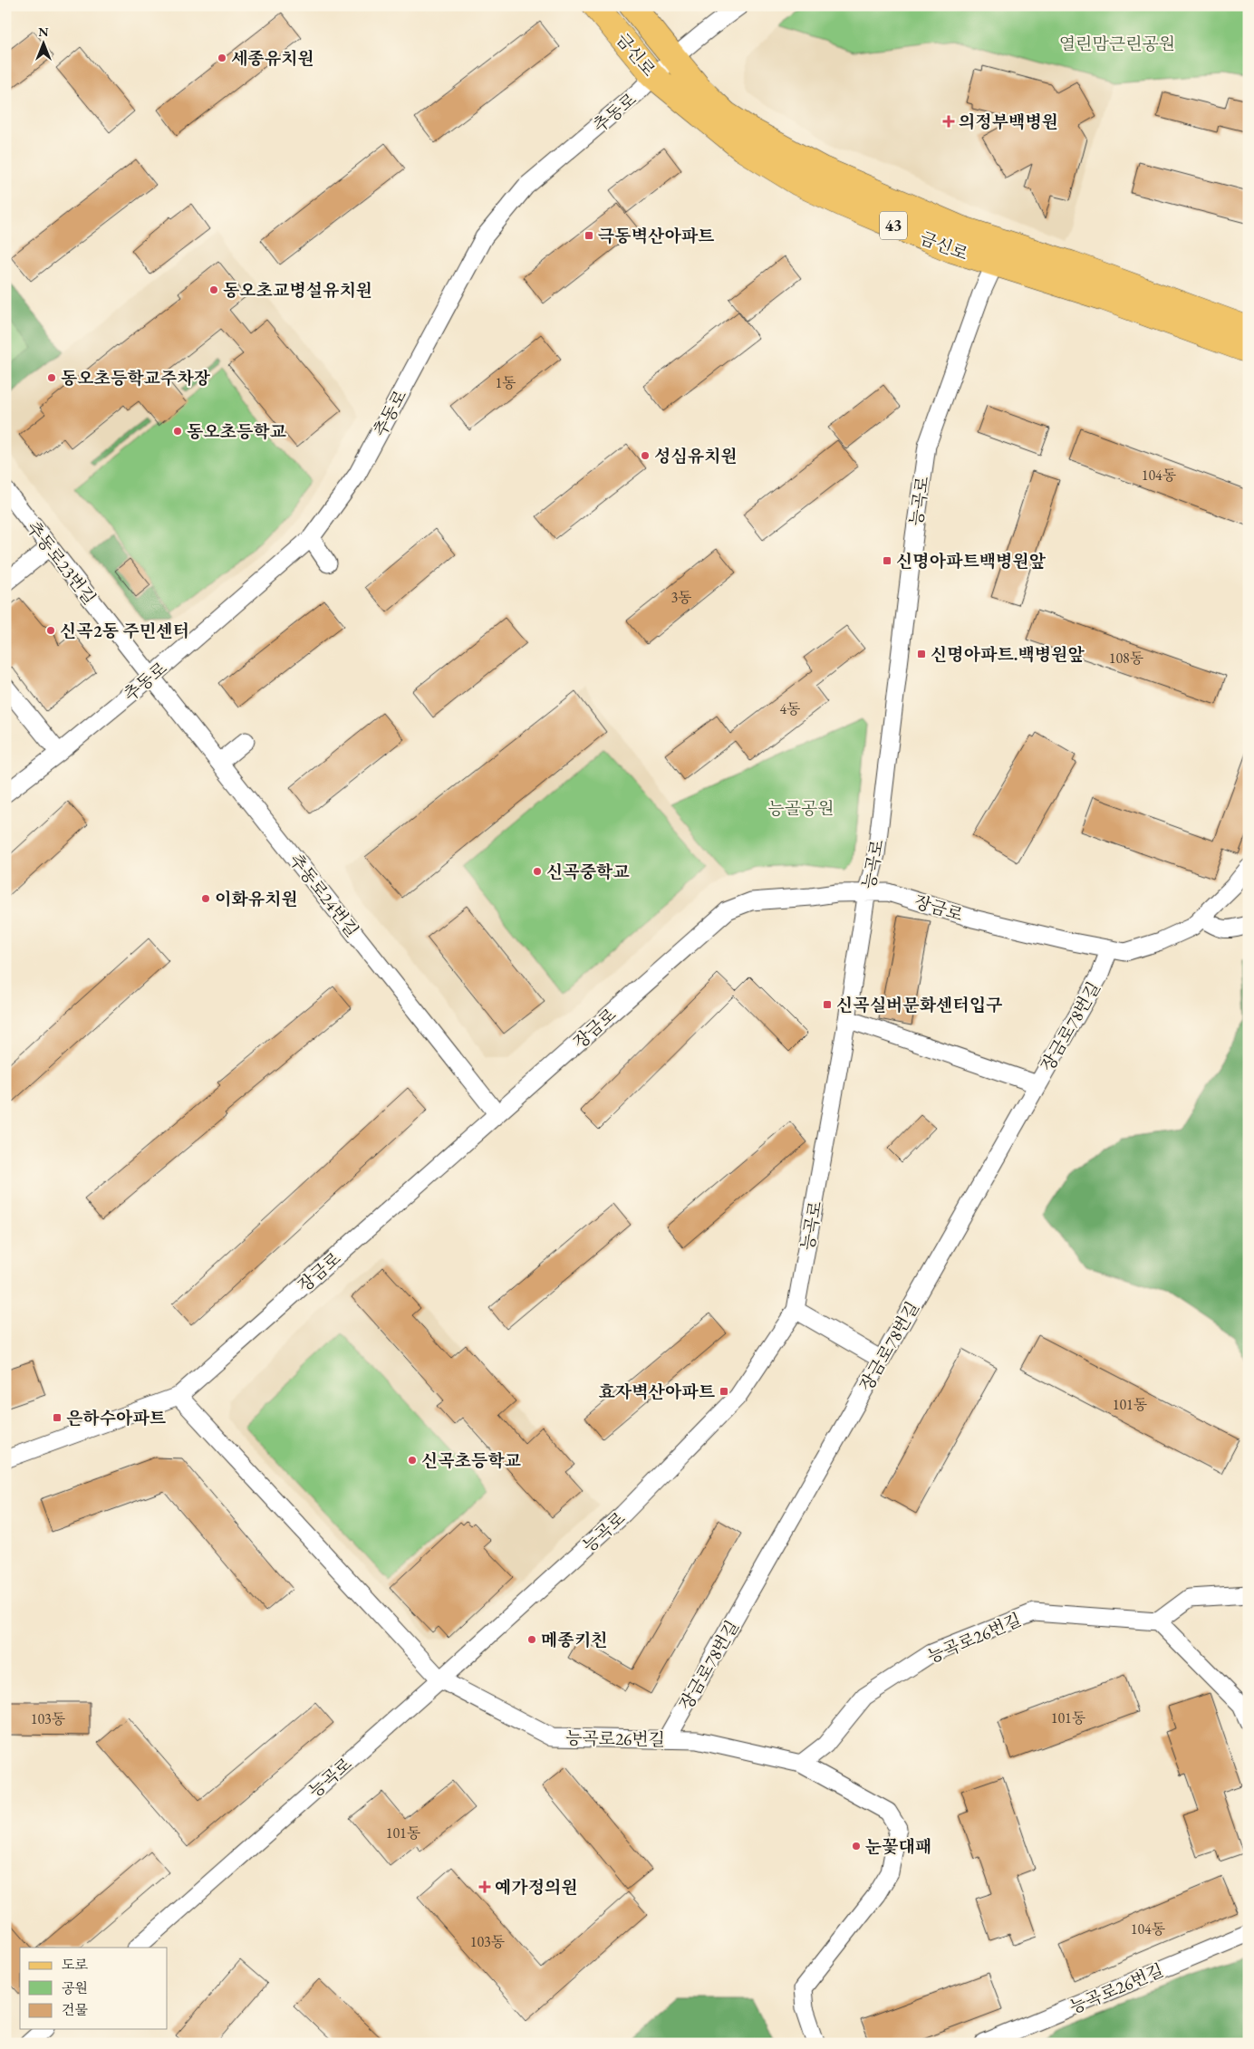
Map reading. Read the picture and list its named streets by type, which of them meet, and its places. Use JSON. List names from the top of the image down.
{
  "streets": {
    "main road": ["금신로", "43"],
    "street": [
      "추동로",
      "능곡로",
      "추동로23번길",
      "추동로24번길",
      "장금로",
      "장금로78번길",
      "능곡로26번길"
    ]
  },
  "crossings": [
    ["금신로", "추동로"],
    ["금신로", "능곡로"],
    ["추동로", "추동로23번길"],
    ["추동로", "추동로24번길"],
    ["능곡로", "장금로"],
    ["능곡로", "능곡로26번길"],
    ["추동로23번길", "추동로24번길"],
    ["추동로24번길", "장금로"],
    ["장금로", "장금로78번길"],
    ["장금로", "능곡로26번길"],
    ["장금로78번길", "능곡로26번길"]
  ],
  "parks": ["열린맘근린공원", "능골공원"],
  "places": {
    "other": [
      "세종유치원",
      "동오초교병설유치원",
      "동오초등학교주차장",
      "동오초등학교",
      "성심유치원",
      "신곡2동 주민센터",
      "신곡중학교",
      "이화유치원",
      "신곡초등학교",
      "메종키친",
      "눈꽃대패"
    ],
    "health": ["의정부백병원", "예가정의원"],
    "transit": [
      "극동벽산아파트",
      "신명아파트백병원앞",
      "신명아파트.백병원앞",
      "신곡실버문화센터입구",
      "효자벽산아파트",
      "은하수아파트"
    ]
  },
  "house_numbers": [
    "1동",
    "104동",
    "3동",
    "108동",
    "4동",
    "101동",
    "101동",
    "103동",
    "101동",
    "104동",
    "103동"
  ],
  "legend": ["도로", "공원", "건물"],
  "north": "top"
}
